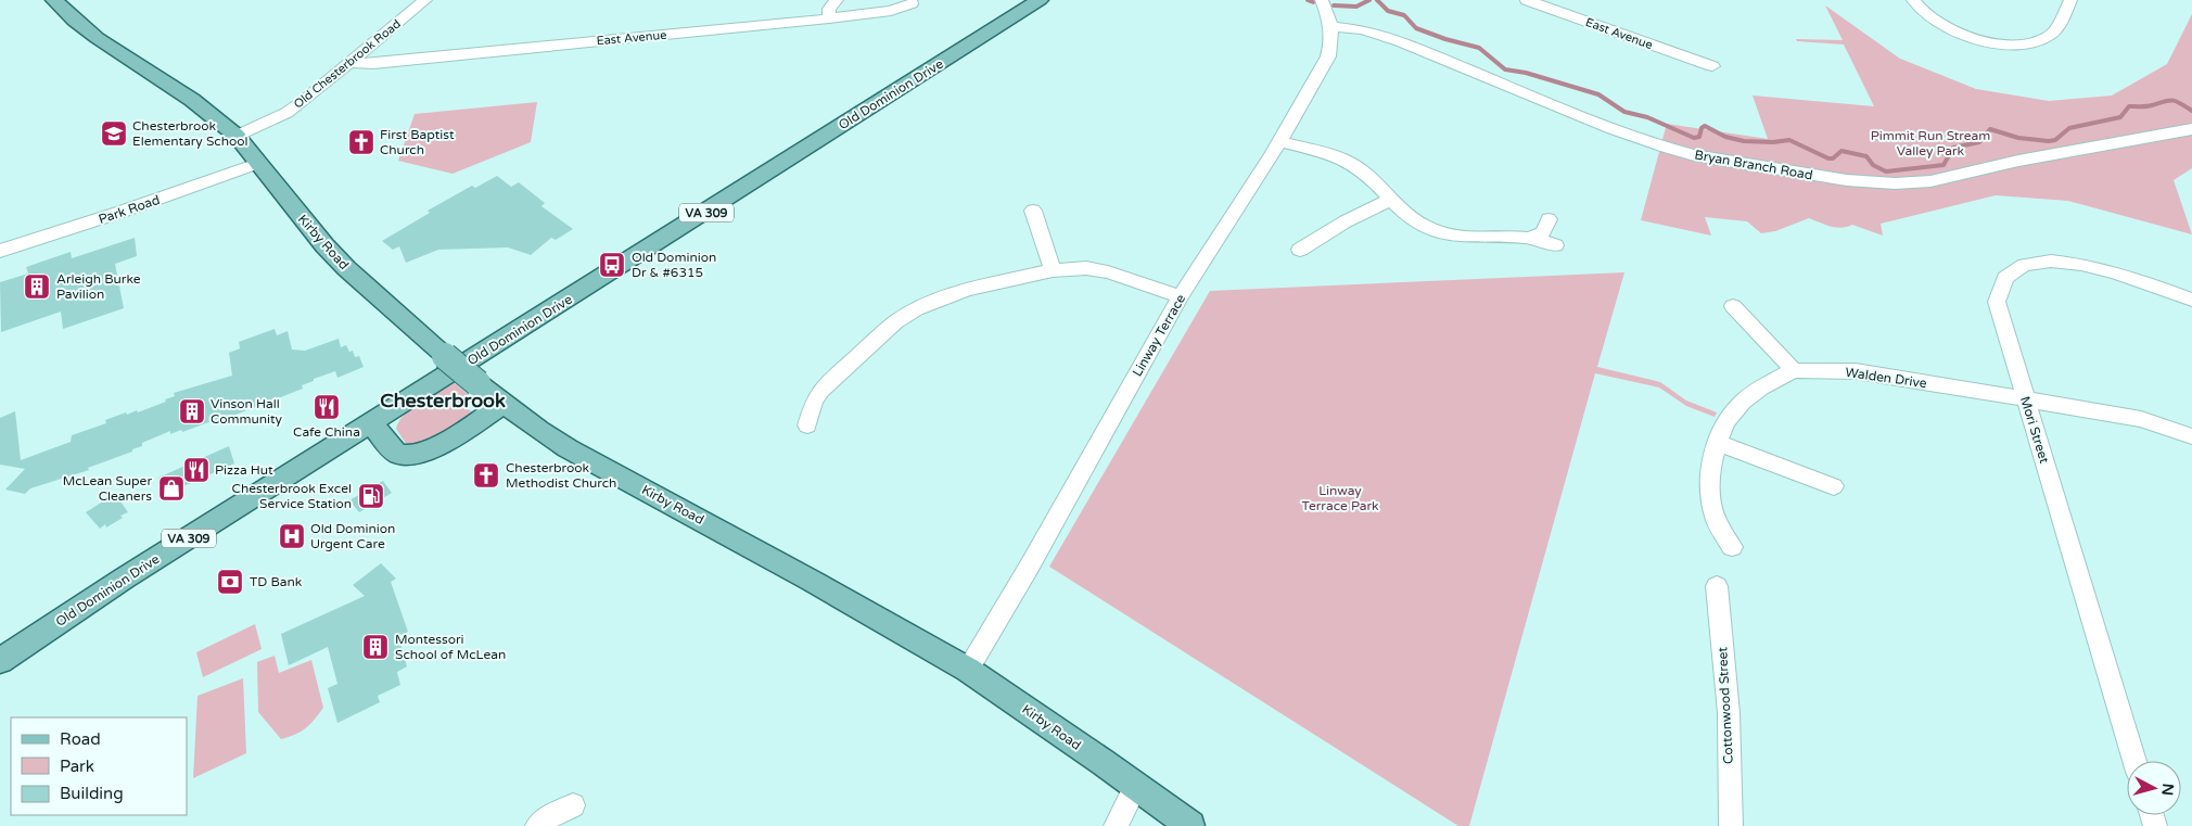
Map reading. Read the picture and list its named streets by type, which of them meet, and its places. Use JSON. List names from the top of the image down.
{
  "streets": {
    "main road": ["Old Dominion Drive", "VA 309", "Kirby Road"],
    "street": [
      "East Avenue",
      "Old Chesterbrook Road",
      "Bryan Branch Road",
      "Park Road",
      "Linway Terrace",
      "Walden Drive",
      "Mori Street",
      "Cottonwood Street"
    ]
  },
  "crossings": [
    ["East Avenue", "Old Chesterbrook Road"],
    ["Old Chesterbrook Road", "Kirby Road"],
    ["Bryan Branch Road", "Linway Terrace"],
    ["Park Road", "Kirby Road"],
    ["Kirby Road", "Linway Terrace"],
    ["Walden Drive", "Mori Street"]
  ],
  "districts": ["Chesterbrook"],
  "parks": ["Pimmit Run Stream Valley Park", "Linway Terrace Park"],
  "places": {
    "school or university": ["Chesterbrook Elementary School"],
    "church": ["First Baptist Church", "Chesterbrook Methodist Church"],
    "bus stop": ["Old Dominion Dr & #6315"],
    "building": ["Arleigh Burke Pavilion", "Vinson Hall Community", "Montessori School of McLean"],
    "restaurant": ["Cafe China", "Pizza Hut"],
    "shop": ["McLean Super Cleaners"],
    "fuel station": ["Chesterbrook Excel Service Station"],
    "hospital": ["Old Dominion Urgent Care"],
    "bank": ["TD Bank"]
  },
  "legend": ["Road", "Park", "Building"],
  "north": "right"
}
